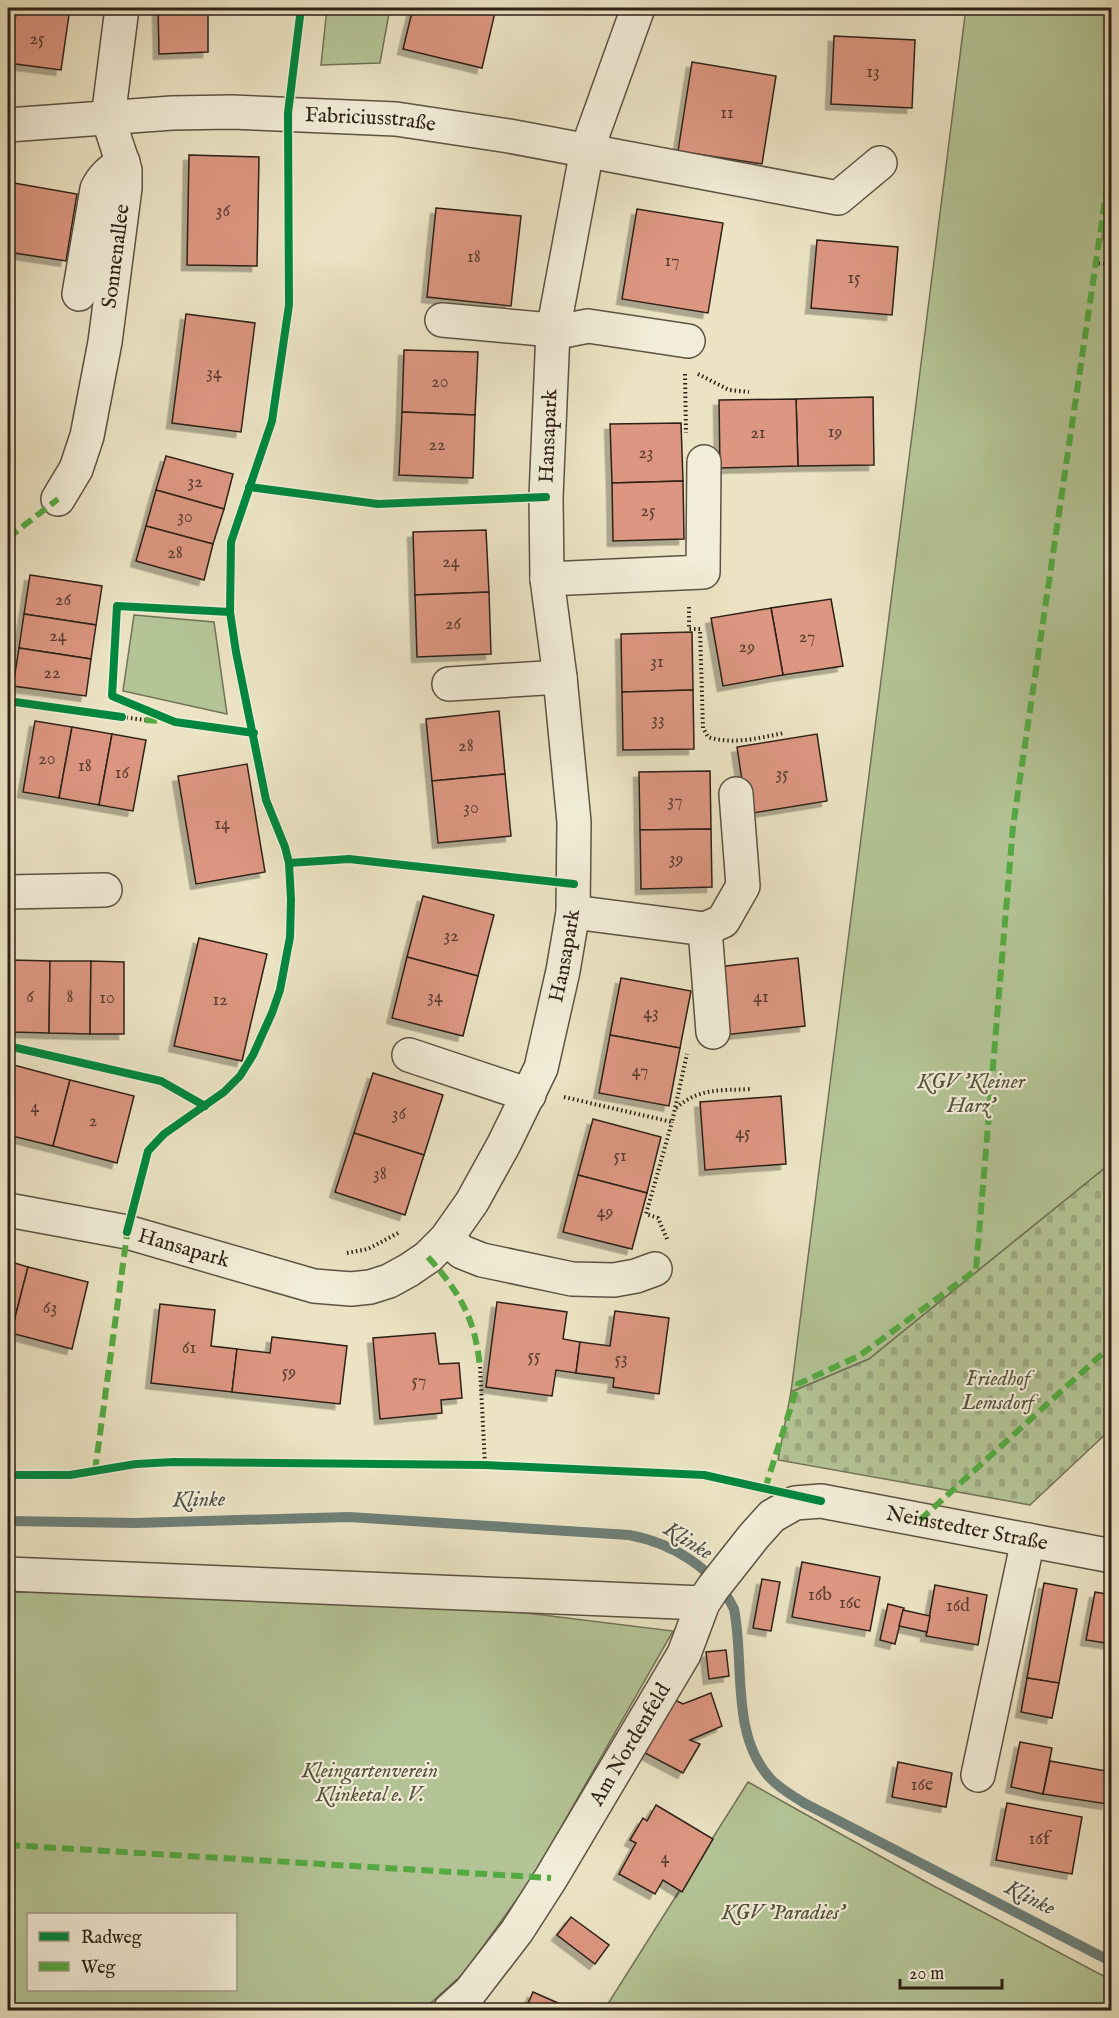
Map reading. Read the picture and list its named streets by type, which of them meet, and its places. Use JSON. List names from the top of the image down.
{
  "streets": {
    "street": [
      "Fabriciusstraße",
      "Sonnenallee",
      "Hansapark",
      "Neinstedter Straße",
      "Am Nordenfeld"
    ]
  },
  "crossings": [
    ["Fabriciusstraße", "Sonnenallee"],
    ["Fabriciusstraße", "Hansapark"],
    ["Neinstedter Straße", "Am Nordenfeld"]
  ],
  "water": ["Klinke"],
  "parks": [
    "KGV 'Kleiner Harz'",
    "Friedhof Lemsdorf",
    "Kleingartenverein Klinketal e. V.",
    "KGV 'Paradies'"
  ],
  "house_numbers": [
    "25",
    "13",
    "11",
    "36",
    "18",
    "17",
    "15",
    "34",
    "20",
    "19",
    "21",
    "22",
    "23",
    "32",
    "25",
    "30",
    "28",
    "24",
    "26",
    "26",
    "24",
    "27",
    "29",
    "31",
    "22",
    "33",
    "28",
    "20",
    "18",
    "16",
    "35",
    "37",
    "30",
    "14",
    "39",
    "32",
    "6",
    "8",
    "34",
    "41",
    "10",
    "12",
    "43",
    "47",
    "4",
    "36",
    "2",
    "45",
    "51",
    "38",
    "49",
    "63",
    "61",
    "55",
    "53",
    "59",
    "57",
    "16b",
    "16c",
    "16d",
    "16e",
    "16f",
    "4"
  ],
  "legend": ["Radweg", "Weg"],
  "scale_bar": "20 m"
}
